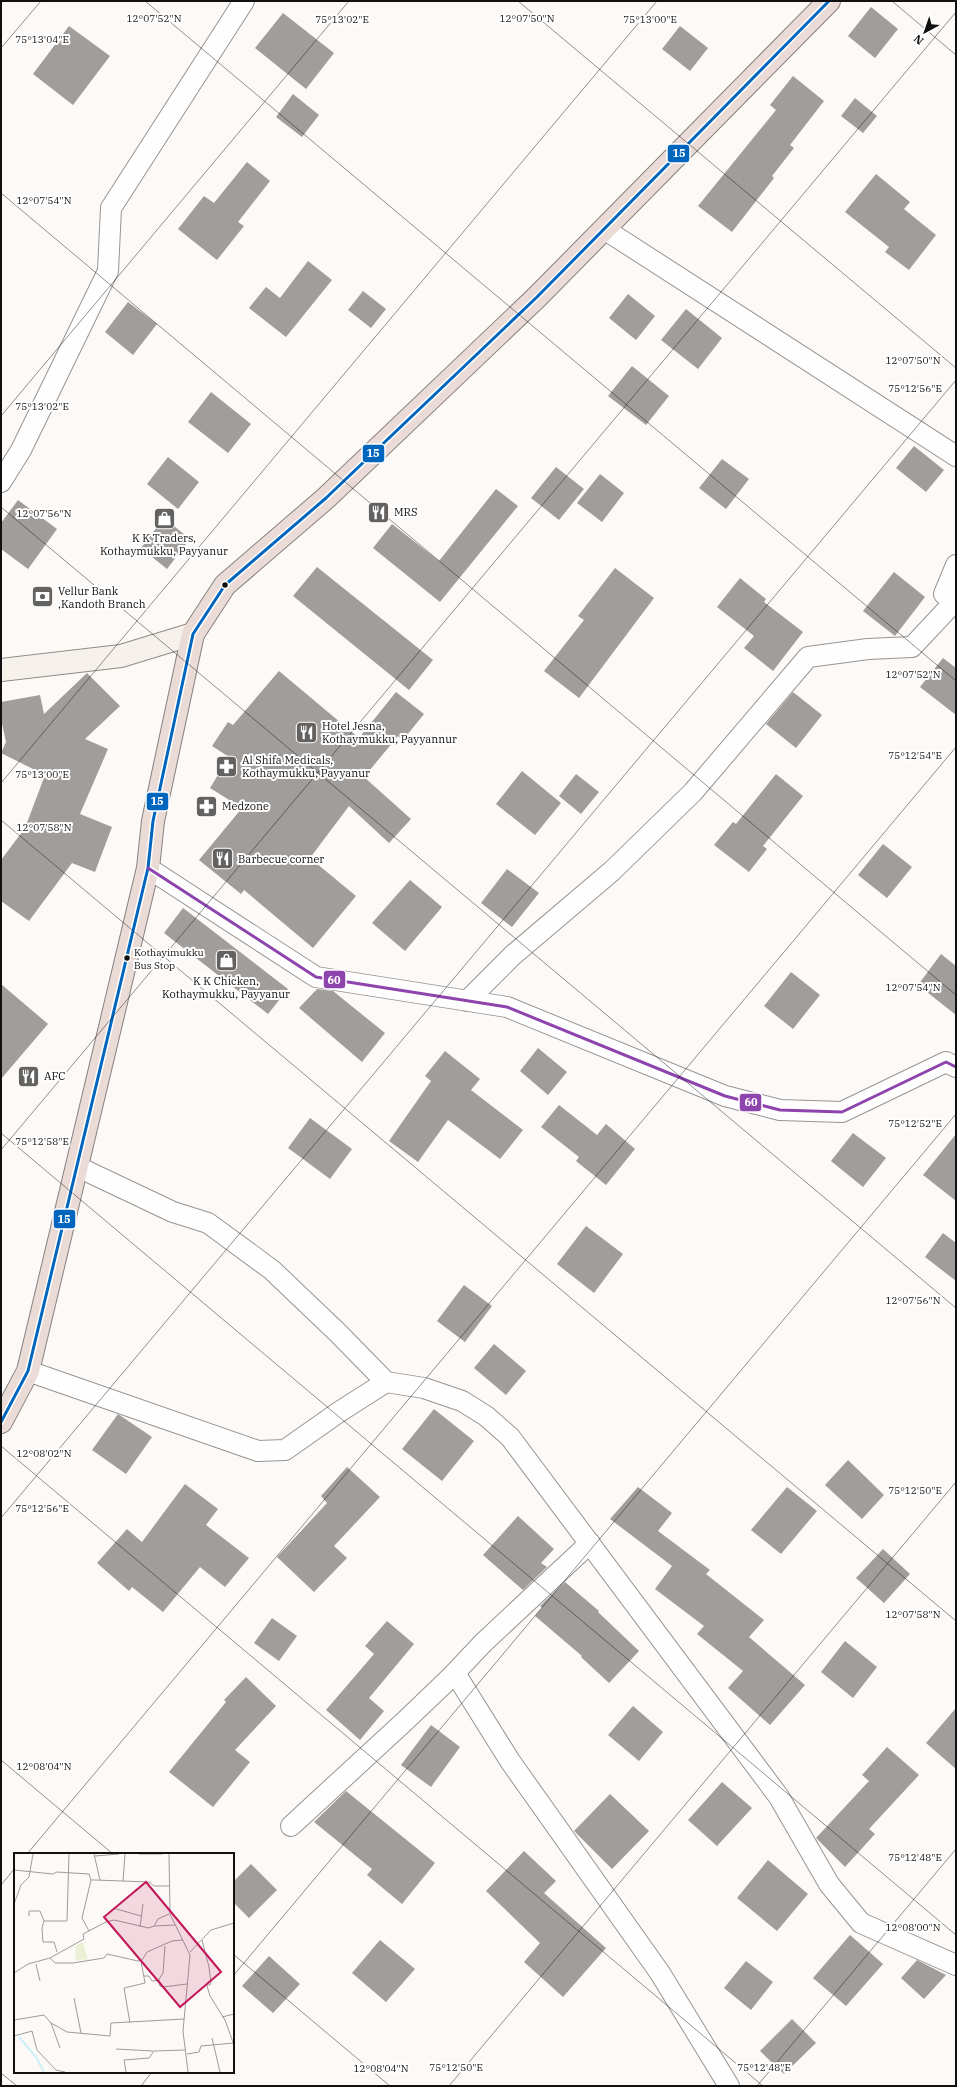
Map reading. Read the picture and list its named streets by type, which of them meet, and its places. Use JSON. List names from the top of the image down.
{
  "places": {
    "restaurant": [
      "MRS",
      "Hotel Jesna, Kothaymukku, Payyannur",
      "Barbecue corner",
      "AFC"
    ],
    "shop": ["K K Traders, Kothaymukku, Payyanur", "K K Chicken, Kothaymukku, Payyanur"],
    "bank": ["Vellur Bank ,Kandoth Branch"],
    "pharmacy": ["Al Shifa Medicals, Kothaymukku, Payyanur", "Medzone"],
    "other": ["Kothayimukku Bus Stop"]
  },
  "lines": ["transit line 15", "transit line 60"],
  "north": "bottom left",
  "coordinates": [
    "12°07'52\"N",
    "12°07'50\"N",
    "75°13'02\"E",
    "75°13'00\"E",
    "75°13'04\"E",
    "12°07'54\"N",
    "75°12'56\"E",
    "12°07'56\"N",
    "75°12'54\"E",
    "12°07'58\"N",
    "75°12'52\"E",
    "75°12'58\"E",
    "12°08'02\"N",
    "75°12'50\"E",
    "12°08'04\"N",
    "75°12'48\"E",
    "12°08'00\"N"
  ]
}
